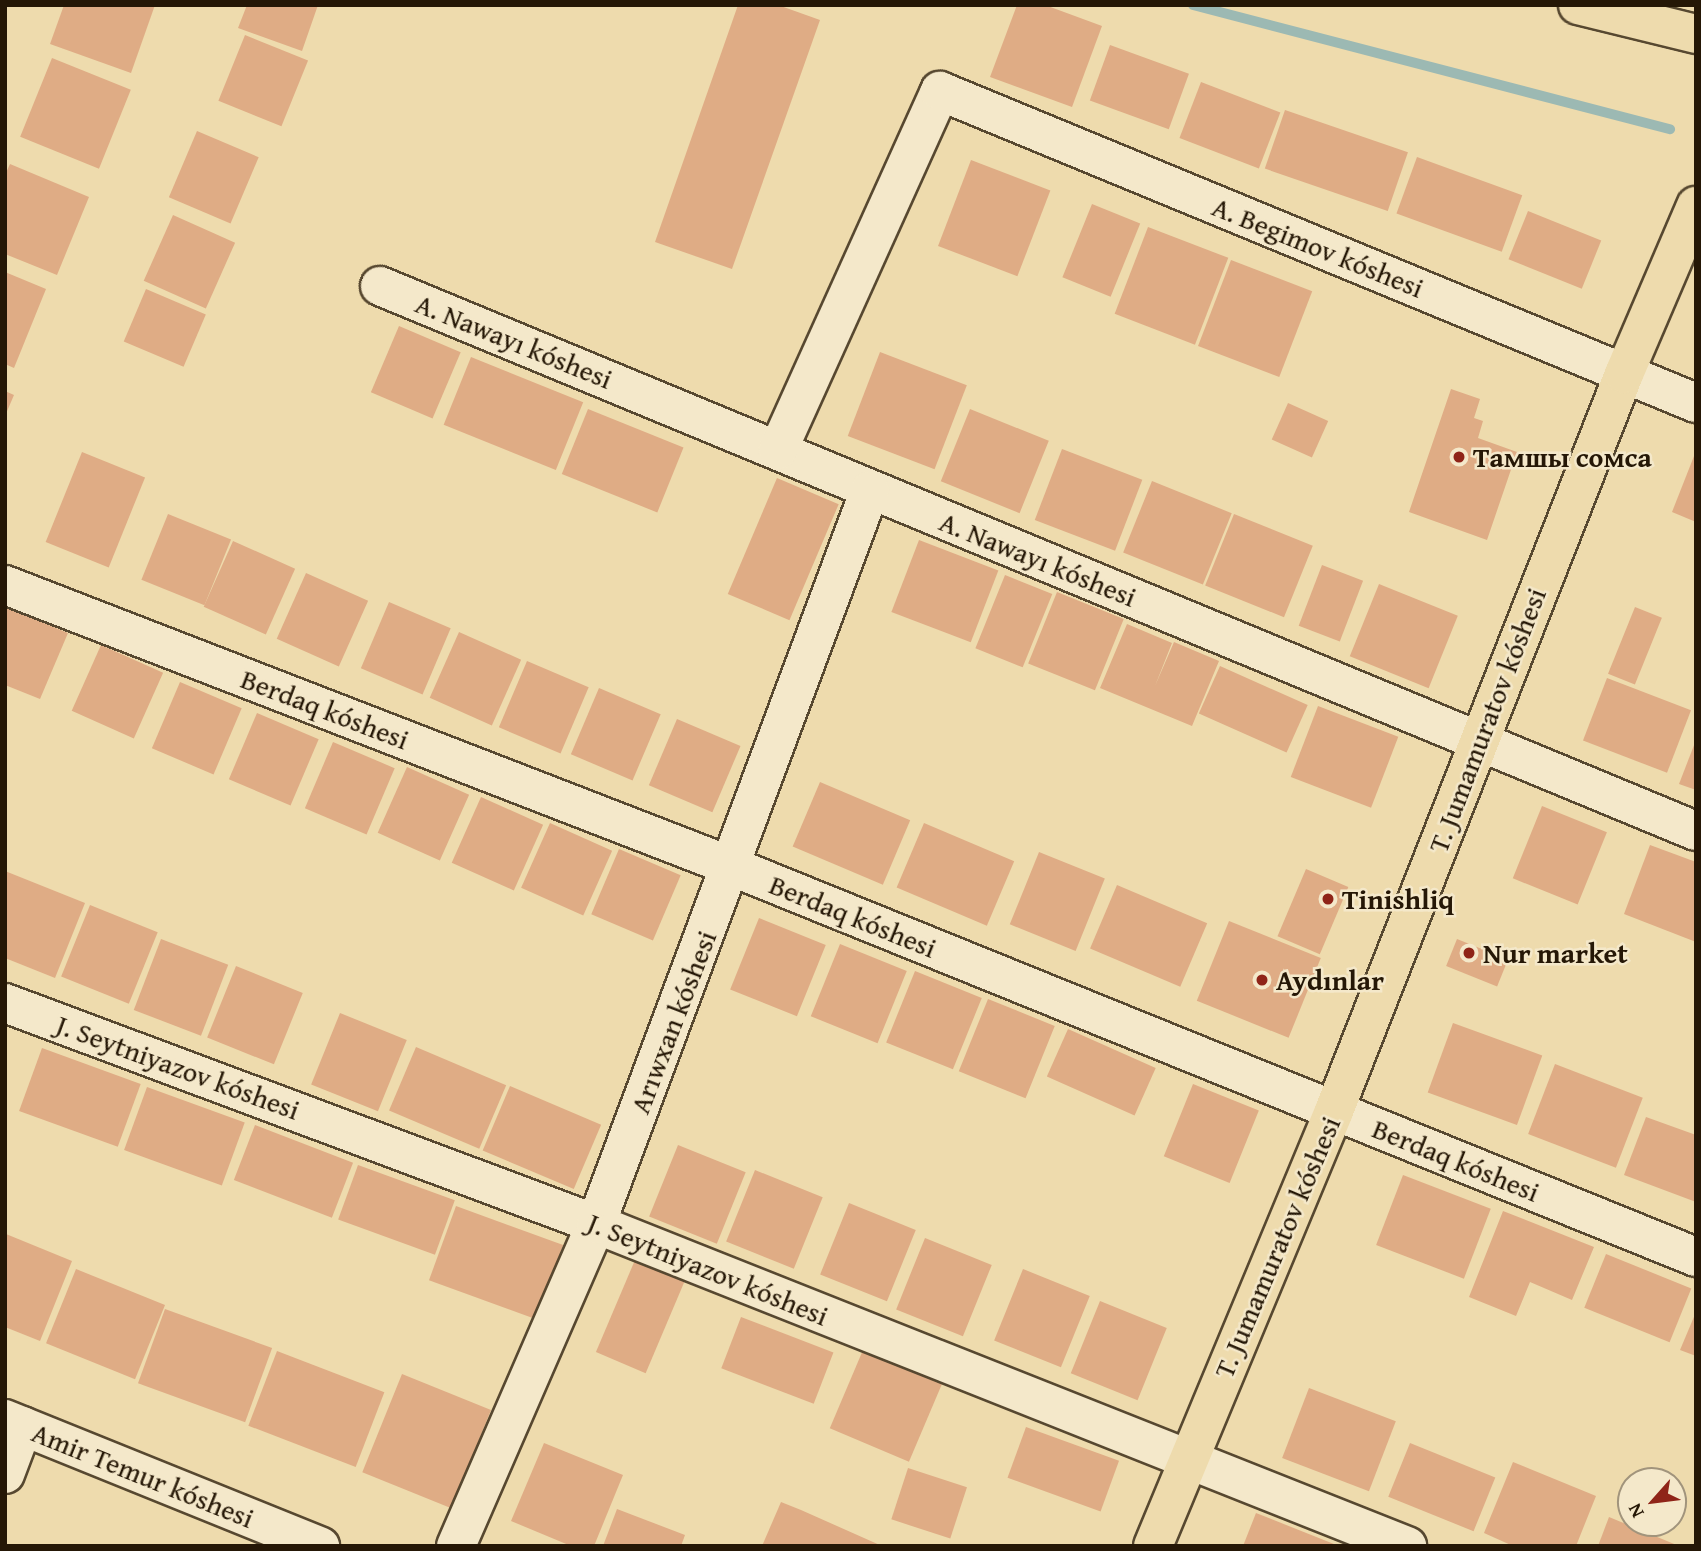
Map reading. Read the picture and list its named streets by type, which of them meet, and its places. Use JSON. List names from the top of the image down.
{
  "streets": {
    "main road": ["T. Jumamuratov kóshesi"],
    "street": [
      "A. Begimov kóshesi",
      "A. Nawayı kóshesi",
      "Berdaq kóshesi",
      "Arıwxan kóshesi",
      "J. Seytniyazov kóshesi",
      "Amir Temur kóshesi"
    ]
  },
  "crossings": [
    ["A. Begimov kóshesi", "A. Nawayı kóshesi"],
    ["A. Begimov kóshesi", "T. Jumamuratov kóshesi"],
    ["A. Nawayı kóshesi", "T. Jumamuratov kóshesi"],
    ["A. Nawayı kóshesi", "Arıwxan kóshesi"],
    ["Berdaq kóshesi", "T. Jumamuratov kóshesi"],
    ["Berdaq kóshesi", "Arıwxan kóshesi"],
    ["T. Jumamuratov kóshesi", "J. Seytniyazov kóshesi"],
    ["Arıwxan kóshesi", "J. Seytniyazov kóshesi"]
  ],
  "places": [
    "Тамшы сомса",
    "Tinishliq",
    "Nur market",
    "Aydınlar"
  ],
  "north": "bottom left"
}
